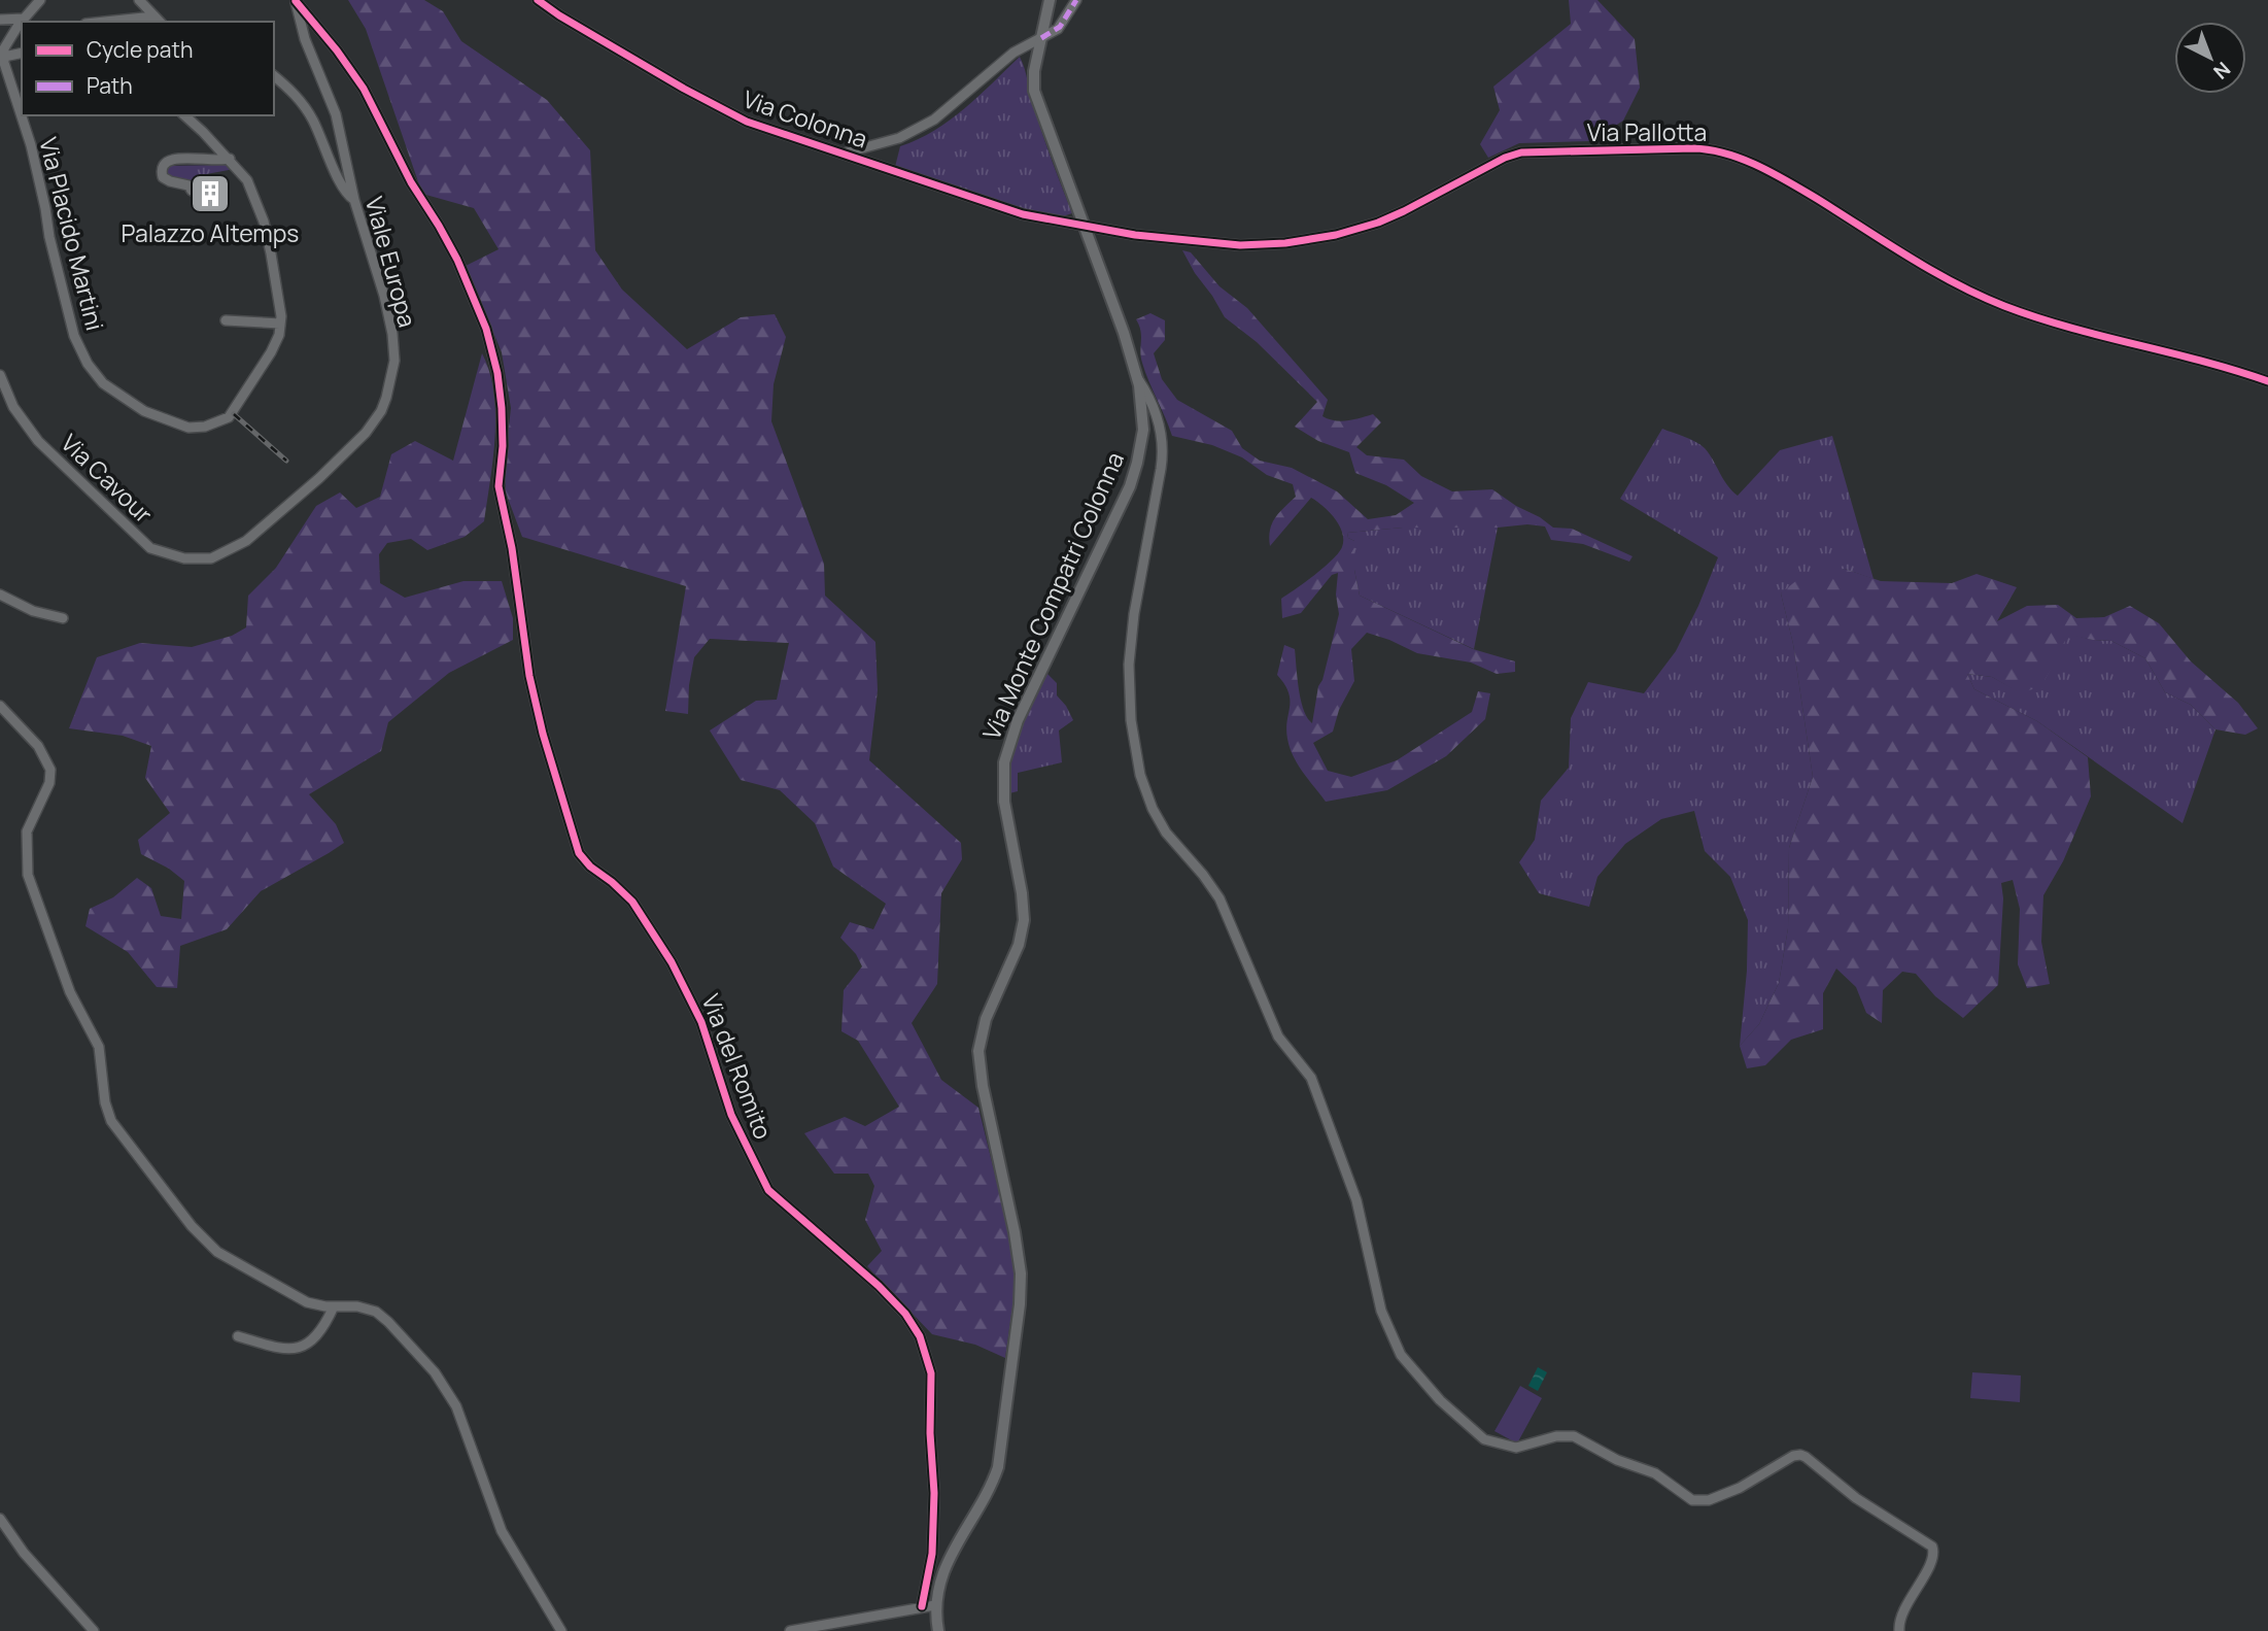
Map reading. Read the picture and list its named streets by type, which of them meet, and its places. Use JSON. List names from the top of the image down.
{
  "streets": {
    "street": [
      "Via Colonna",
      "Via Pallotta",
      "Via Placido Martini",
      "Viale Europa",
      "Via Cavour",
      "Via Monte Compatri Colonna",
      "Via del Romito"
    ]
  },
  "crossings": [
    ["Via Colonna", "Via Pallotta"],
    ["Via Colonna", "Via Monte Compatri Colonna"],
    ["Via Pallotta", "Via Monte Compatri Colonna"],
    ["Viale Europa", "Via Cavour"],
    ["Viale Europa", "Via del Romito"]
  ],
  "places": {
    "building": ["Palazzo Altemps"]
  },
  "legend": ["Cycle path", "Path"],
  "north": "bottom right"
}
